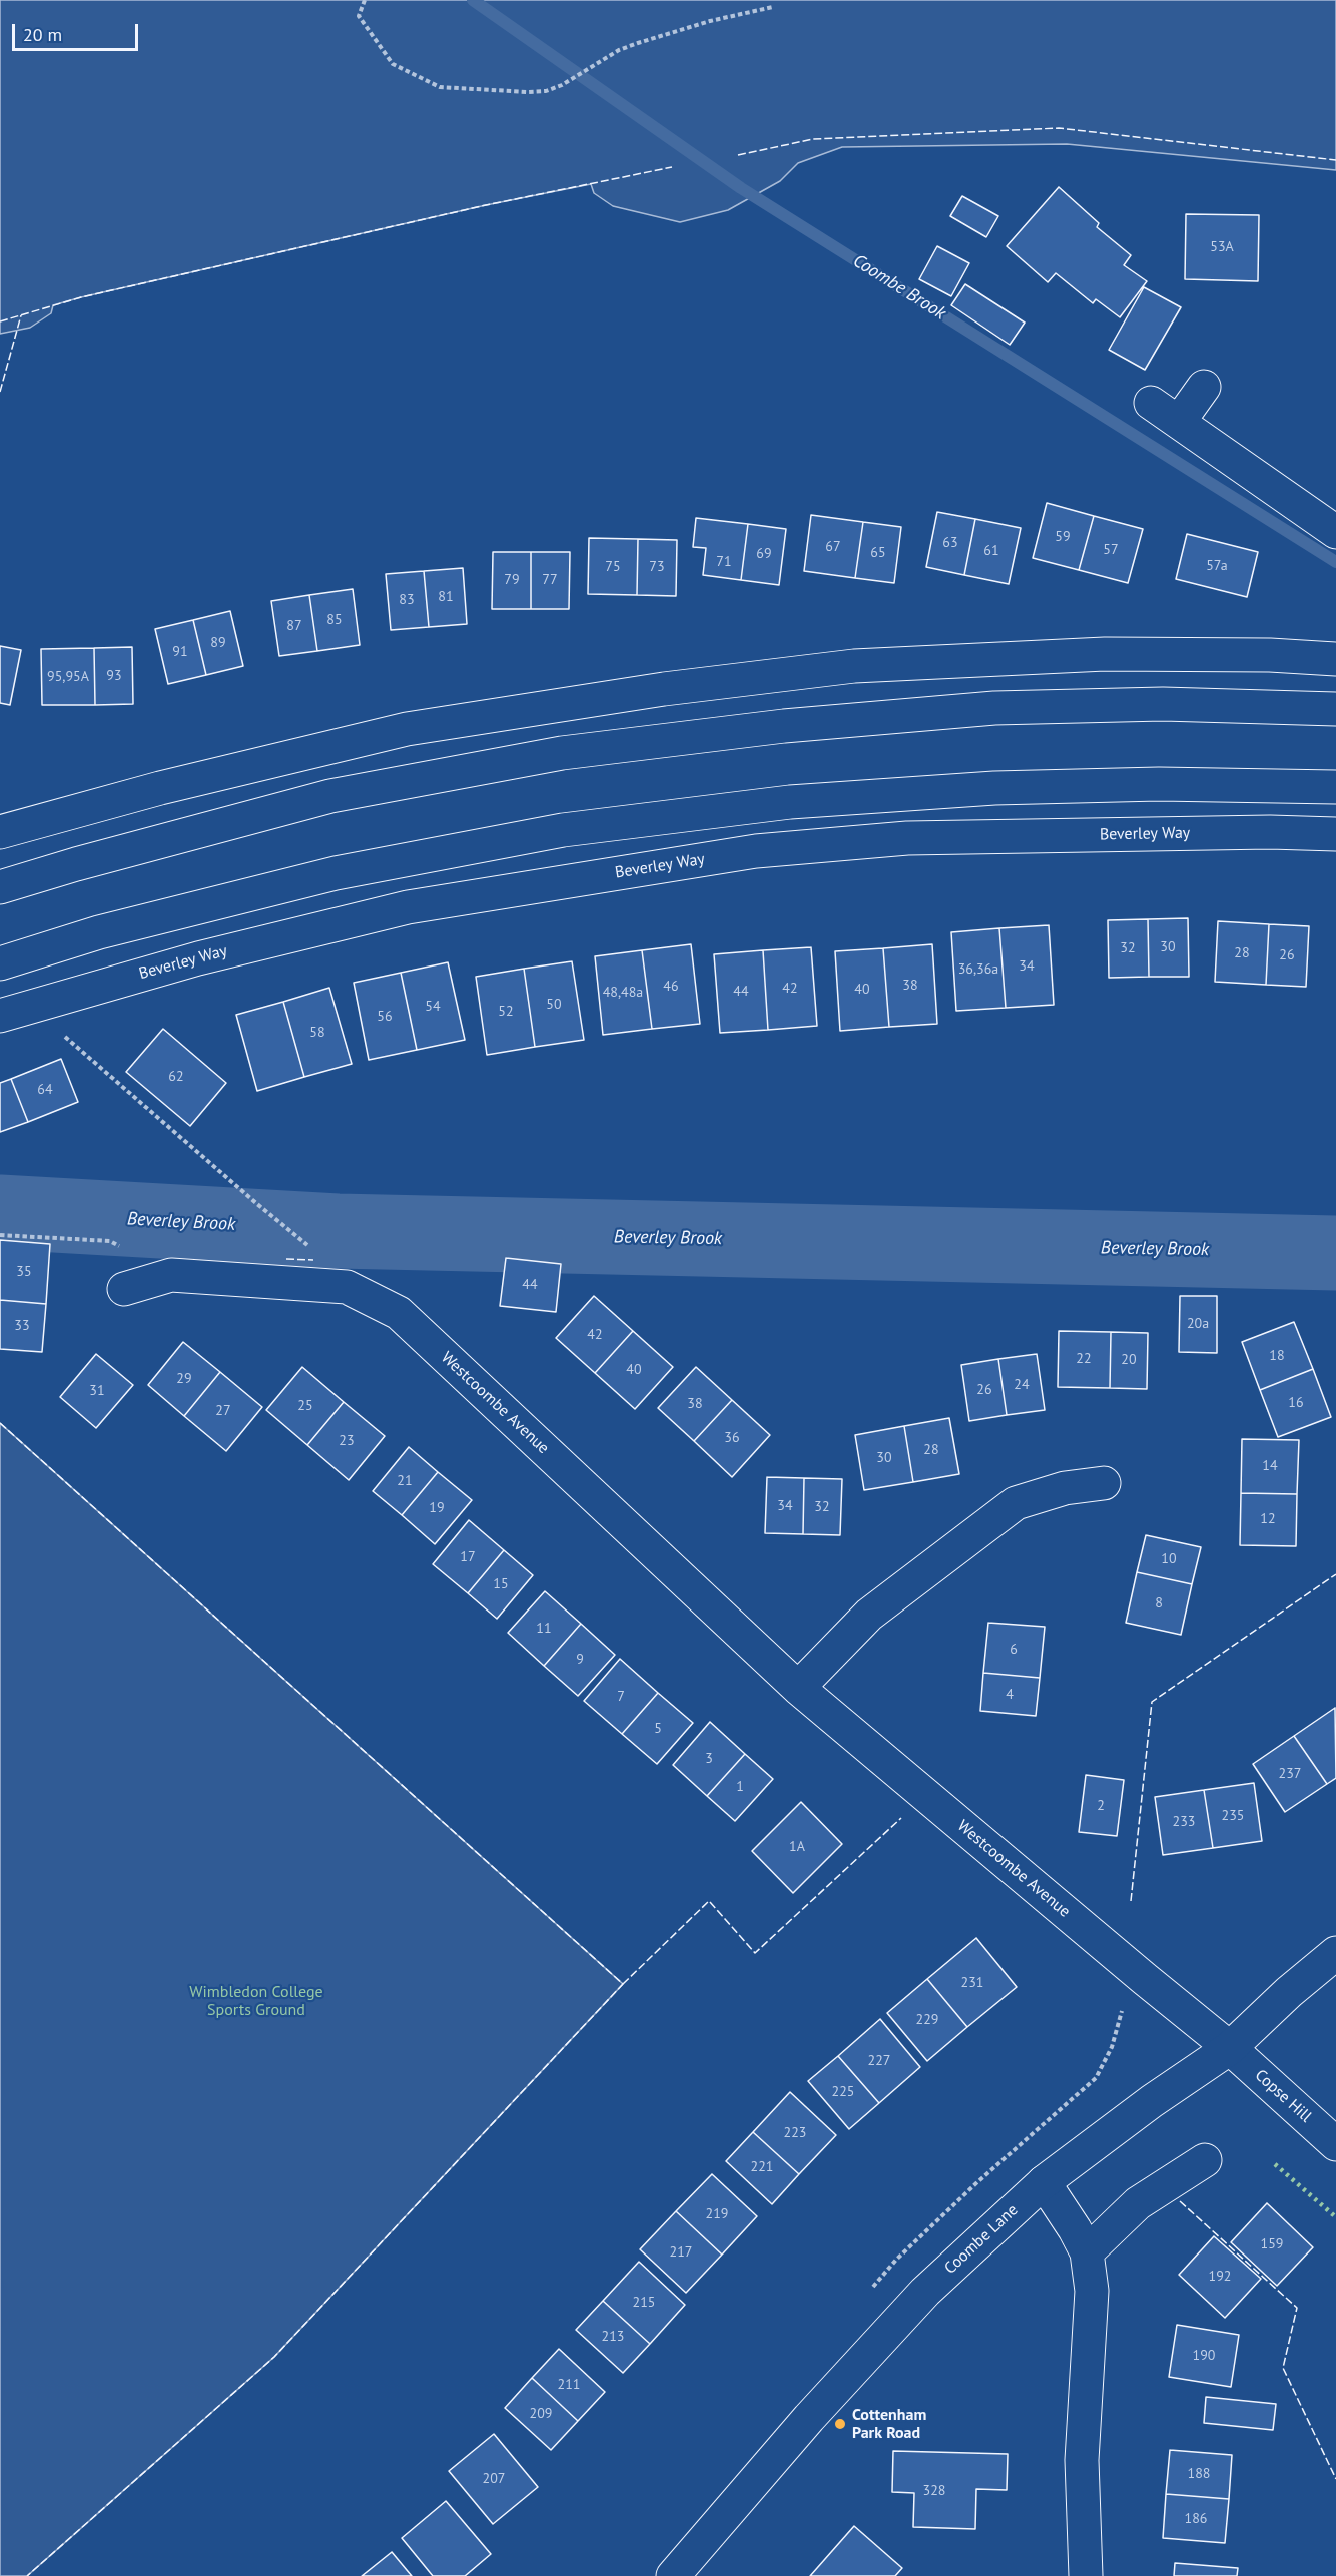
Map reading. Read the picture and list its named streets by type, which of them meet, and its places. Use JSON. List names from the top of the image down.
{
  "streets": {
    "main road": [
      "Beverley Way",
      "Westcoombe Avenue",
      "Copse Hill",
      "Coombe Lane"
    ]
  },
  "crossings": [
    ["Westcoombe Avenue", "Copse Hill"],
    ["Westcoombe Avenue", "Coombe Lane"],
    ["Copse Hill", "Coombe Lane"]
  ],
  "water": ["Coombe Brook", "Beverley Brook"],
  "parks": ["Wimbledon College Sports Ground"],
  "places": ["Cottenham Park Road"],
  "house_numbers": [
    "53A",
    "59",
    "63",
    "67",
    "57",
    "61",
    "65",
    "69",
    "71",
    "57a",
    "75",
    "73",
    "79",
    "77",
    "81",
    "83",
    "85",
    "87",
    "89",
    "91",
    "93",
    "95,95A",
    "30",
    "32",
    "28",
    "26",
    "34",
    "36,36a",
    "38",
    "46",
    "42",
    "40",
    "44",
    "48,48a",
    "50",
    "54",
    "52",
    "56",
    "58",
    "62",
    "64",
    "35",
    "44",
    "20a",
    "33",
    "42",
    "18",
    "22",
    "20",
    "40",
    "29",
    "24",
    "26",
    "31",
    "16",
    "38",
    "25",
    "27",
    "36",
    "23",
    "28",
    "30",
    "14",
    "21",
    "34",
    "32",
    "19",
    "12",
    "17",
    "10",
    "15",
    "8",
    "11",
    "6",
    "9",
    "4",
    "7",
    "5",
    "3",
    "237",
    "1",
    "2",
    "235",
    "233",
    "1A",
    "231",
    "229",
    "227",
    "225",
    "223",
    "221",
    "219",
    "159",
    "217",
    "192",
    "215",
    "213",
    "190",
    "211",
    "209",
    "188",
    "207",
    "328",
    "186"
  ],
  "scale_bar": "20 m"
}
